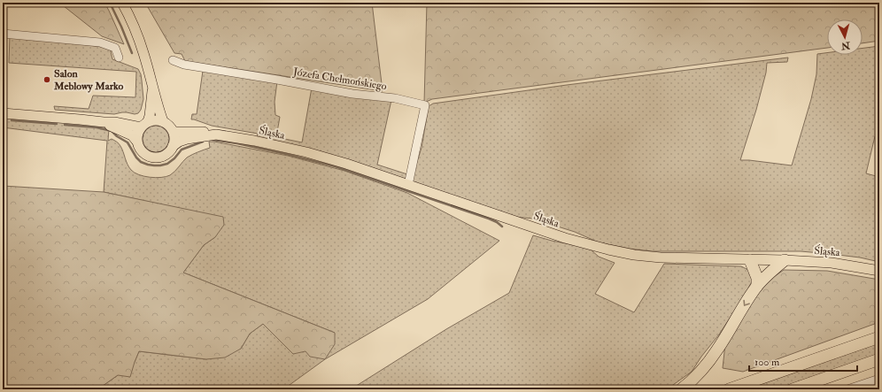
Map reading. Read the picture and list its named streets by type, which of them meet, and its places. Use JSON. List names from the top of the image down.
{
  "streets": {
    "main road": ["Śląska"],
    "street": ["Józefa Chełmońskiego"]
  },
  "crossings": [
    ["Józefa Chełmońskiego", "Śląska"]
  ],
  "places": ["Salon Meblowy Marko"],
  "scale_bar": "100 m",
  "north": "bottom"
}
